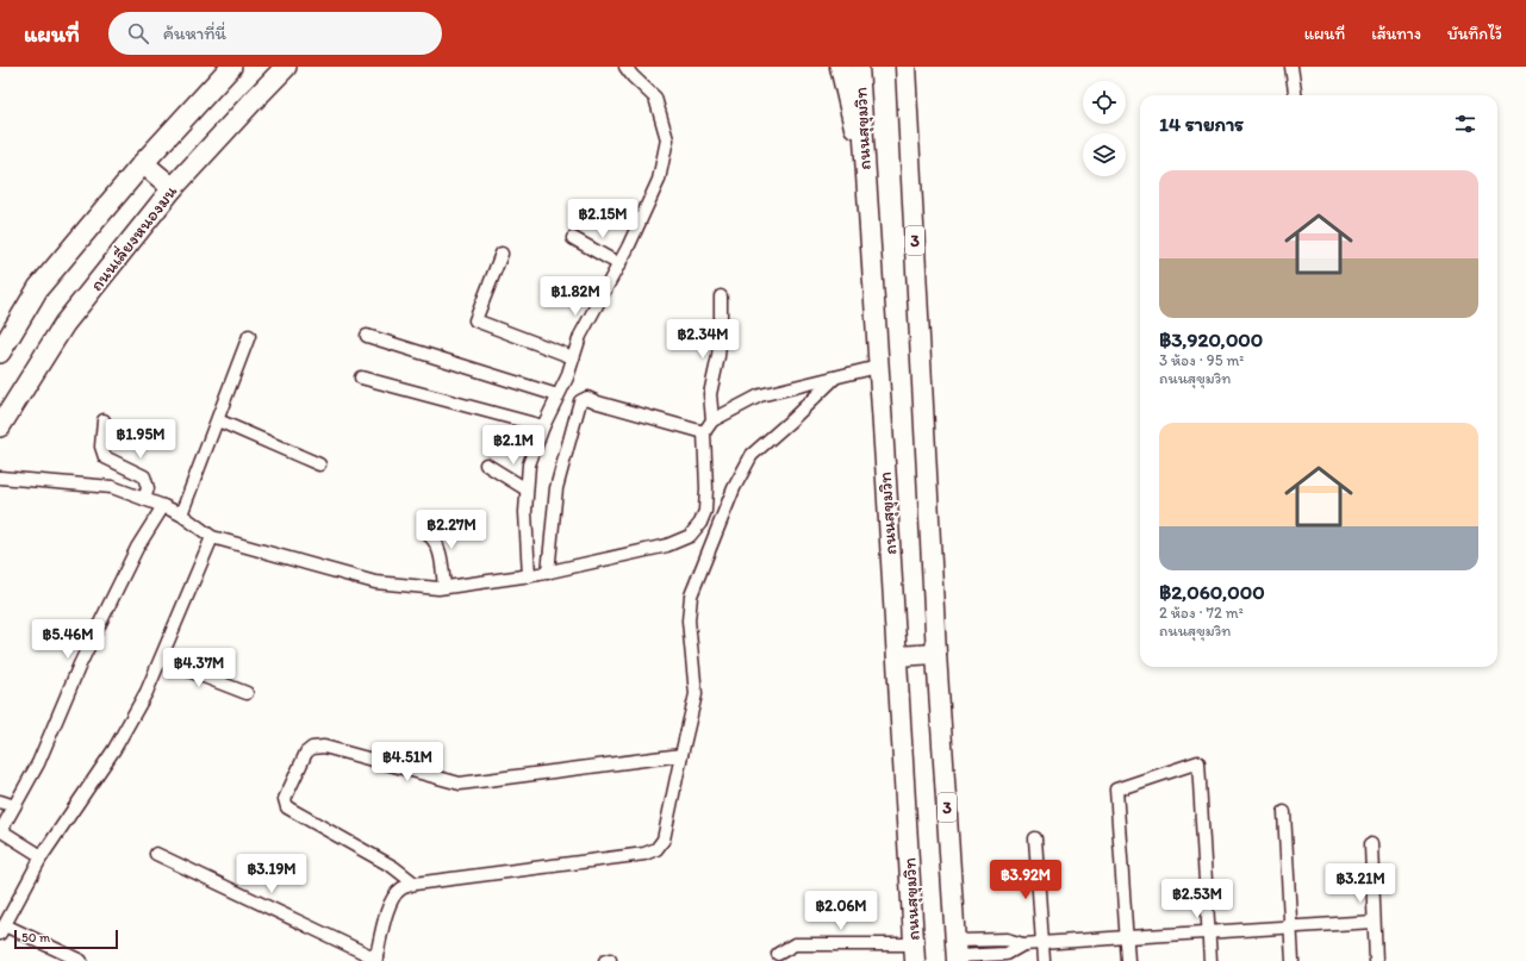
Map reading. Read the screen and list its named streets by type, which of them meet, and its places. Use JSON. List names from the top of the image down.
{
  "streets": {
    "highway": ["ถนนเลี่ยงหนองมน"],
    "main road": ["ถนนสุขุมวิท", "3"]
  },
  "scale_bar": "50 m",
  "page": {
    "header": "แผนที่",
    "search": "ค้นหาที่นี่",
    "nav": ["แผนที่", "เส้นทาง", "บันทึกไว้"],
    "heading": "14 รายการ",
    "list": [
      {
        "name": "฿3,920,000",
        "note": "3 ห้อง · 95 m² · ถนนสุขุมวิท"
      },
      {
        "name": "฿2,060,000",
        "note": "2 ห้อง · 72 m² · ถนนสุขุมวิท"
      }
    ],
    "price": [
      "฿2.15M",
      "฿1.82M",
      "฿2.34M",
      "฿1.95M",
      "฿2.1M",
      "฿2.27M",
      "฿5.46M",
      "฿4.37M",
      "฿4.51M",
      "฿3.19M",
      "฿3.92M",
      "฿3.21M",
      "฿2.53M",
      "฿2.06M"
    ],
    "scale": "50 m"
  }
}
